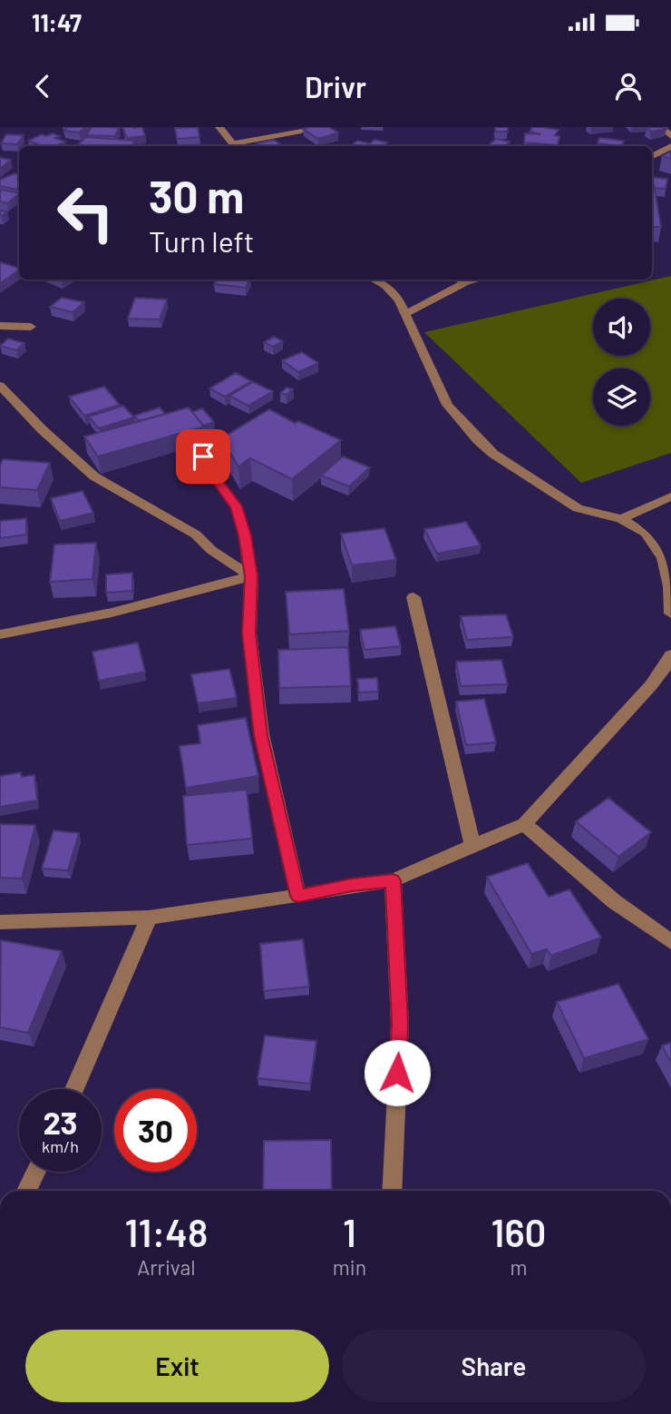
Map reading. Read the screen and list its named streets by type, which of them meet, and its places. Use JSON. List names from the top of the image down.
{
  "page": {
    "status": "11:47",
    "header": "Drivr",
    "turn": ["30 m", "Turn left"],
    "speed": "23 km/h",
    "limit": "30",
    "eta": [
      "11:48",
      "Arrival",
      "1",
      "min",
      "160",
      "m"
    ],
    "buttons": ["Exit", "Share"]
  }
}
